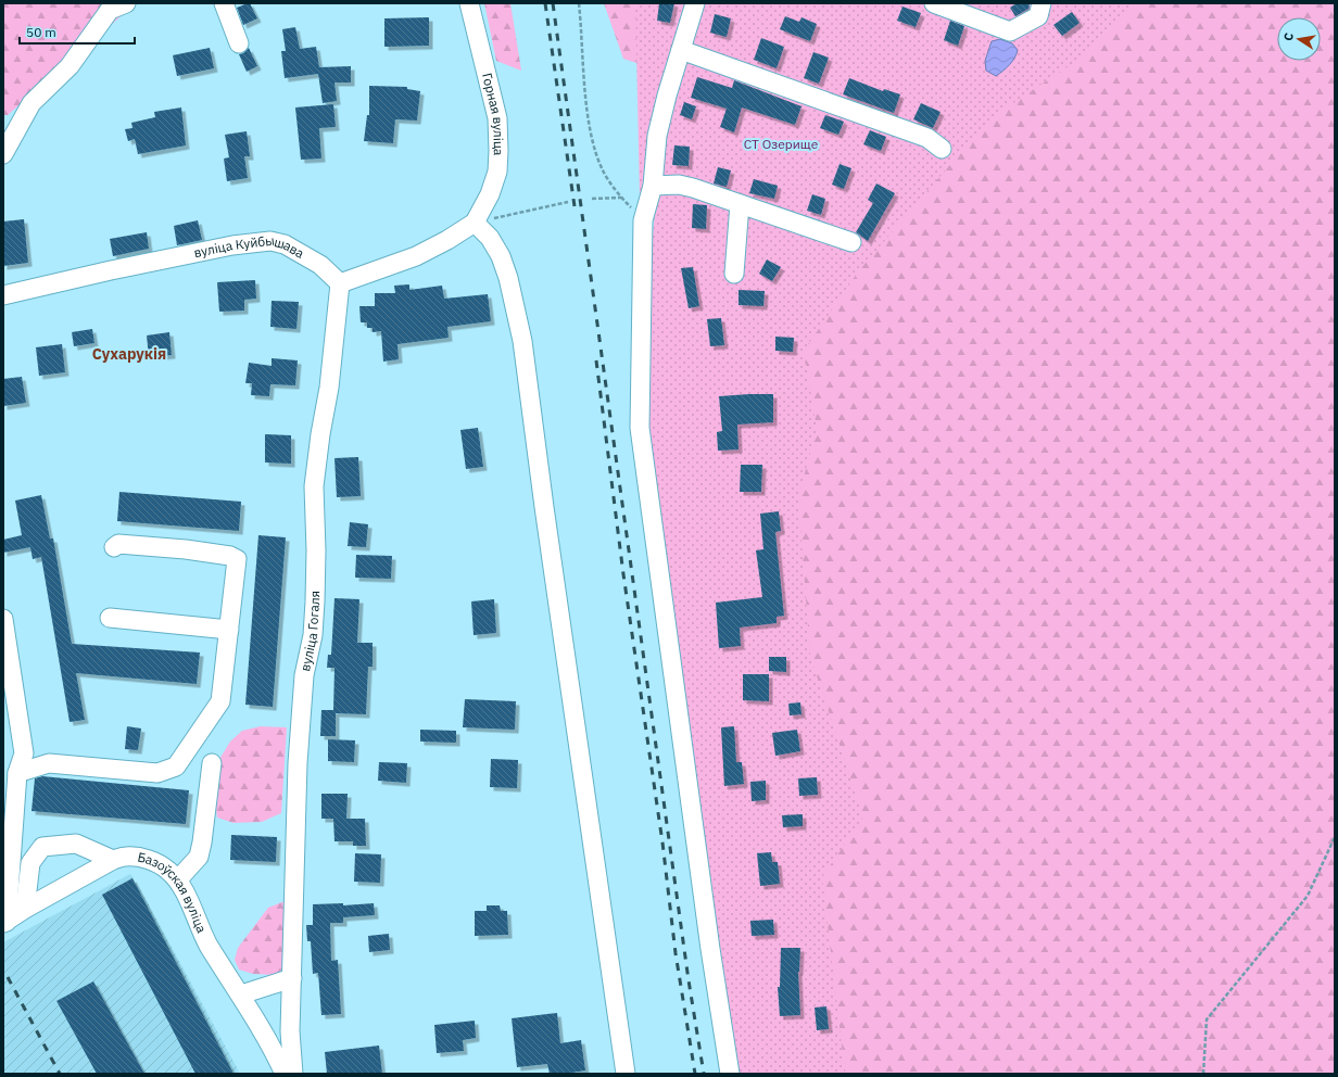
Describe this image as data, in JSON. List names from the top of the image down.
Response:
{
  "streets": {
    "street": [
      "Горная вуліца",
      "вуліца Куйбышава",
      "вуліца Гогаля",
      "Базоўская вуліца"
    ]
  },
  "crossings": [
    ["вуліца Куйбышава", "вуліца Гогаля"]
  ],
  "districts": ["Сухарукія"],
  "parks": ["СТ Озерище"],
  "scale_bar": "50 m",
  "north": "left"
}
